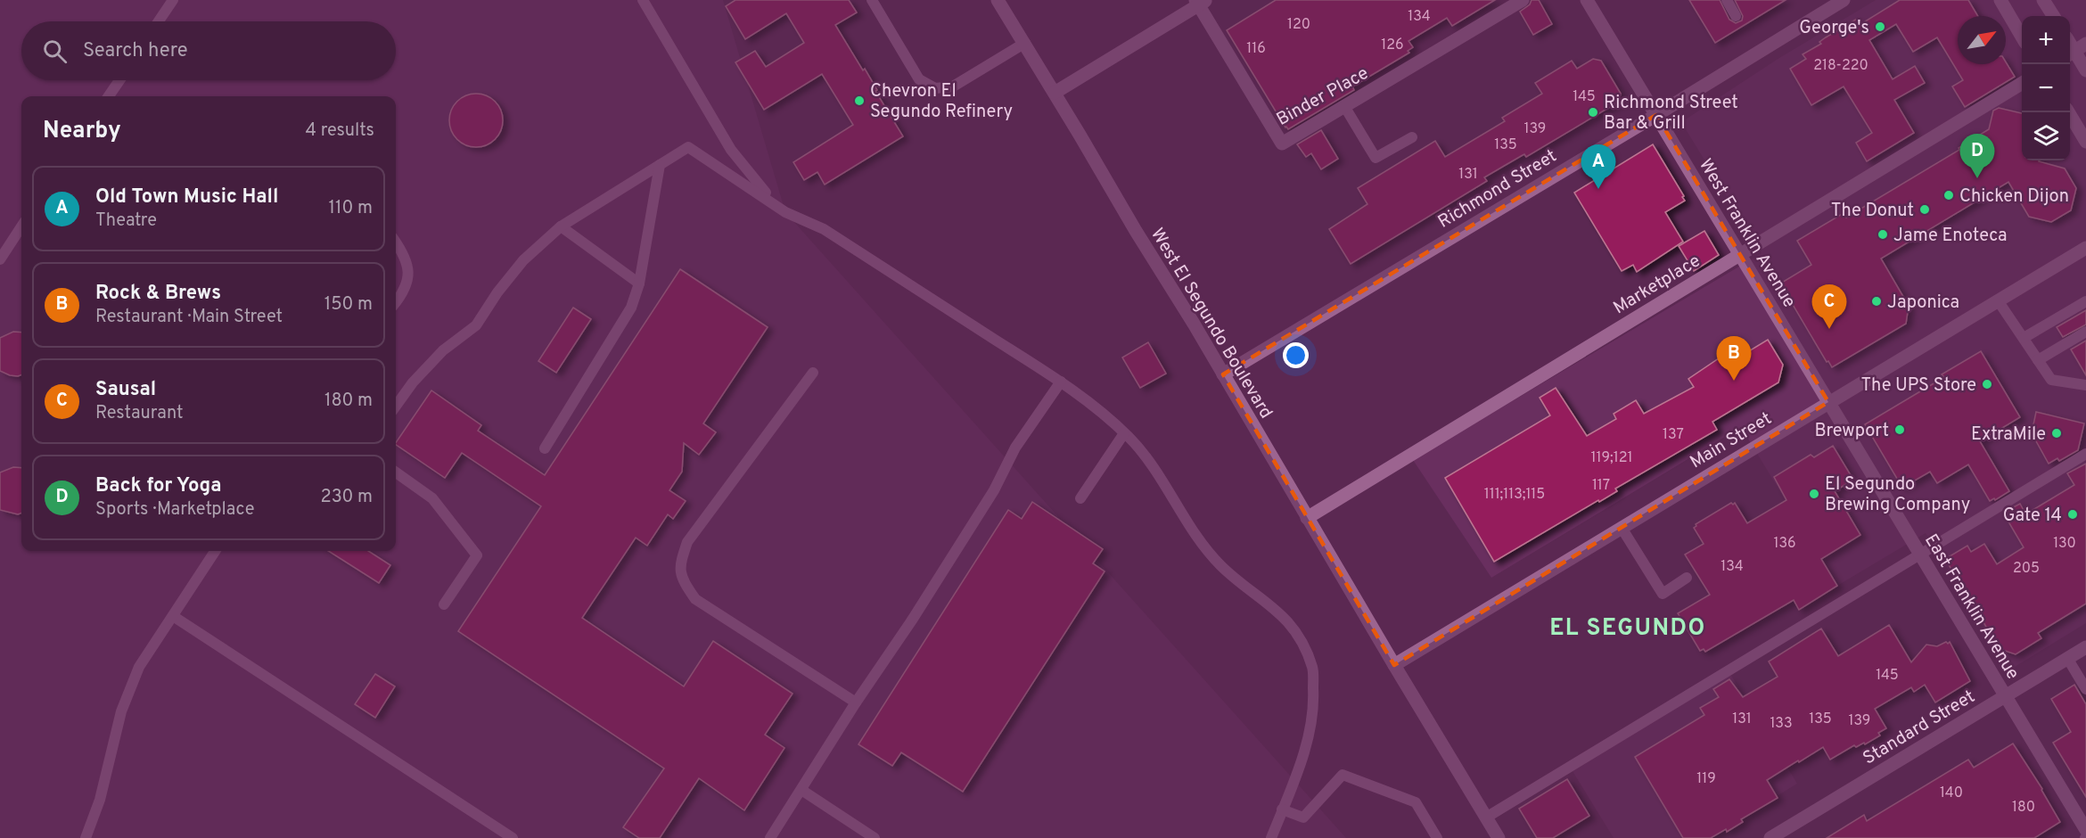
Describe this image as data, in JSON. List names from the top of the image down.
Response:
{
  "streets": {
    "street": [
      "Binder Place",
      "Richmond Street",
      "West Franklin Avenue",
      "Marketplace",
      "West El Segundo Boulevard",
      "Main Street",
      "East Franklin Avenue",
      "Standard Street"
    ]
  },
  "crossings": [
    ["Richmond Street", "West Franklin Avenue"],
    ["Richmond Street", "West El Segundo Boulevard"],
    ["West Franklin Avenue", "Marketplace"],
    ["West Franklin Avenue", "Main Street"],
    ["West Franklin Avenue", "East Franklin Avenue"],
    ["Marketplace", "West El Segundo Boulevard"],
    ["West El Segundo Boulevard", "Main Street"],
    ["Main Street", "East Franklin Avenue"],
    ["East Franklin Avenue", "Standard Street"]
  ],
  "districts": ["EL SEGUNDO"],
  "places": [
    "George's",
    "Chevron El Segundo Refinery",
    "Richmond Street Bar & Grill",
    "Chicken Dijon",
    "The Donut",
    "Jame Enoteca",
    "Japonica",
    "The UPS Store",
    "Brewport",
    "ExtraMile",
    "El Segundo Brewing Company",
    "Gate 14"
  ],
  "house_numbers": [
    "134",
    "120",
    "126",
    "116",
    "218-220",
    "145",
    "139",
    "135",
    "131",
    "137",
    "119;121",
    "117",
    "111;113;115",
    "136",
    "130",
    "134",
    "205",
    "145",
    "131",
    "135",
    "139",
    "133",
    "119",
    "140",
    "180"
  ],
  "north": "top right",
  "page": {
    "map_buttons": ["+", "−"],
    "search": "Search here",
    "heading": ["Nearby", "4 results"],
    "pins": [
      "D",
      "A",
      "C",
      "B"
    ],
    "list": [
      {
        "mark": "A",
        "name": "Old Town Music Hall",
        "note": "Theatre",
        "value": "110 m"
      },
      {
        "mark": "B",
        "name": "Rock & Brews",
        "note": "Restaurant · Main Street",
        "value": "150 m"
      },
      {
        "mark": "C",
        "name": "Sausal",
        "note": "Restaurant",
        "value": "180 m"
      },
      {
        "mark": "D",
        "name": "Back for Yoga",
        "note": "Sports · Marketplace",
        "value": "230 m"
      }
    ]
  }
}
